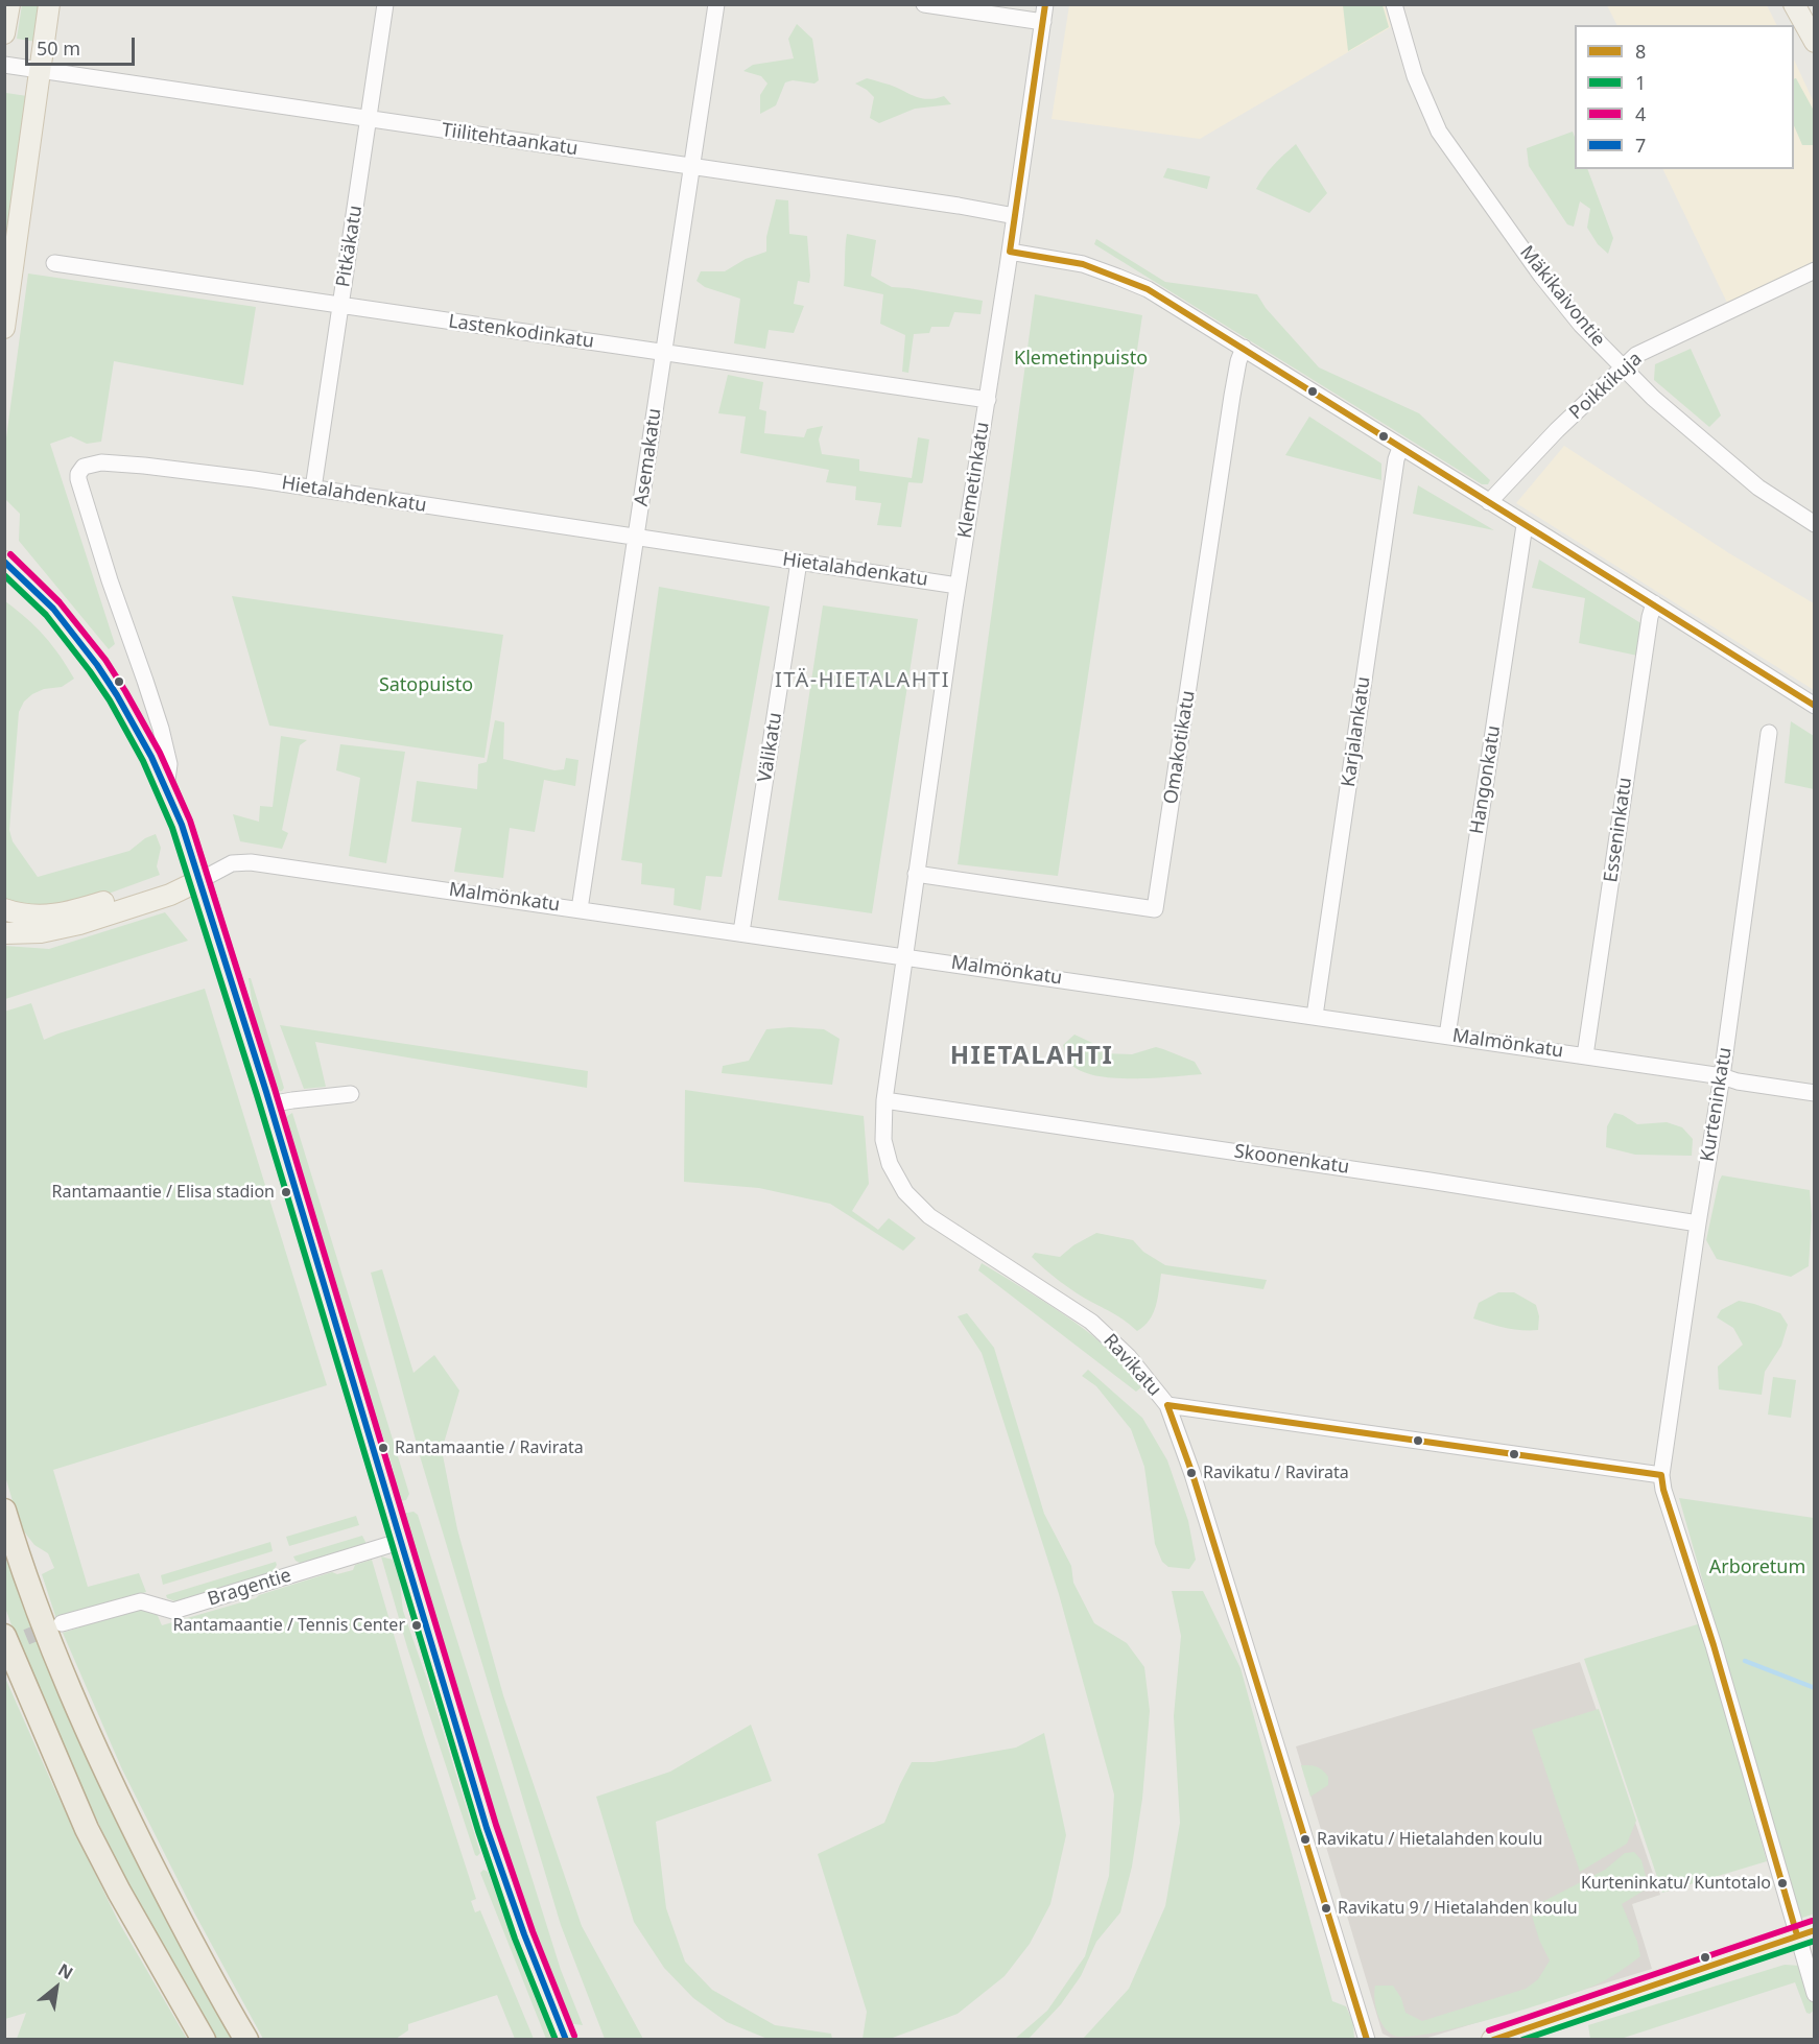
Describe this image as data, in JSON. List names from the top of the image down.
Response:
{
  "streets": {
    "main road": ["Malmönkatu"],
    "street": [
      "Tiilitehtaankatu",
      "Pitkäkatu",
      "Mäkikaivontie",
      "Lastenkodinkatu",
      "Poikkikuja",
      "Asemakatu",
      "Klemetinkatu",
      "Hietalahdenkatu",
      "Karjalankatu",
      "Välikatu",
      "Omakotikatu",
      "Hangonkatu",
      "Esseninkatu",
      "Kurteninkatu",
      "Skoonenkatu",
      "Ravikatu",
      "Bragentie"
    ]
  },
  "crossings": [
    ["Tiilitehtaankatu", "Pitkäkatu"],
    ["Tiilitehtaankatu", "Asemakatu"],
    ["Tiilitehtaankatu", "Klemetinkatu"],
    ["Pitkäkatu", "Lastenkodinkatu"],
    ["Pitkäkatu", "Hietalahdenkatu"],
    ["Mäkikaivontie", "Poikkikuja"],
    ["Lastenkodinkatu", "Asemakatu"],
    ["Lastenkodinkatu", "Klemetinkatu"],
    ["Asemakatu", "Hietalahdenkatu"],
    ["Asemakatu", "Malmönkatu"],
    ["Klemetinkatu", "Hietalahdenkatu"],
    ["Klemetinkatu", "Omakotikatu"],
    ["Klemetinkatu", "Malmönkatu"],
    ["Klemetinkatu", "Ravikatu"],
    ["Hietalahdenkatu", "Välikatu"],
    ["Karjalankatu", "Malmönkatu"],
    ["Välikatu", "Malmönkatu"],
    ["Hangonkatu", "Malmönkatu"],
    ["Esseninkatu", "Malmönkatu"],
    ["Malmönkatu", "Kurteninkatu"],
    ["Malmönkatu", "Ravikatu"],
    ["Kurteninkatu", "Skoonenkatu"],
    ["Skoonenkatu", "Ravikatu"]
  ],
  "districts": ["ITÄ-HIETALAHTI", "HIETALAHTI"],
  "parks": ["Klemetinpuisto", "Satopuisto", "Arboretum"],
  "places": [
    "Rantamaantie / Elisa stadion",
    "Rantamaantie / Ravirata",
    "Ravikatu / Ravirata",
    "Rantamaantie / Tennis Center",
    "Ravikatu / Hietalahden koulu",
    "Kurteninkatu/ Kuntotalo",
    "Ravikatu 9 / Hietalahden koulu"
  ],
  "lines": [
    "transit line 8",
    "transit line 4",
    "transit line 7",
    "transit line 1"
  ],
  "legend": [
    "8",
    "1",
    "4",
    "7"
  ],
  "scale_bar": "50 m",
  "north": "top right"
}
